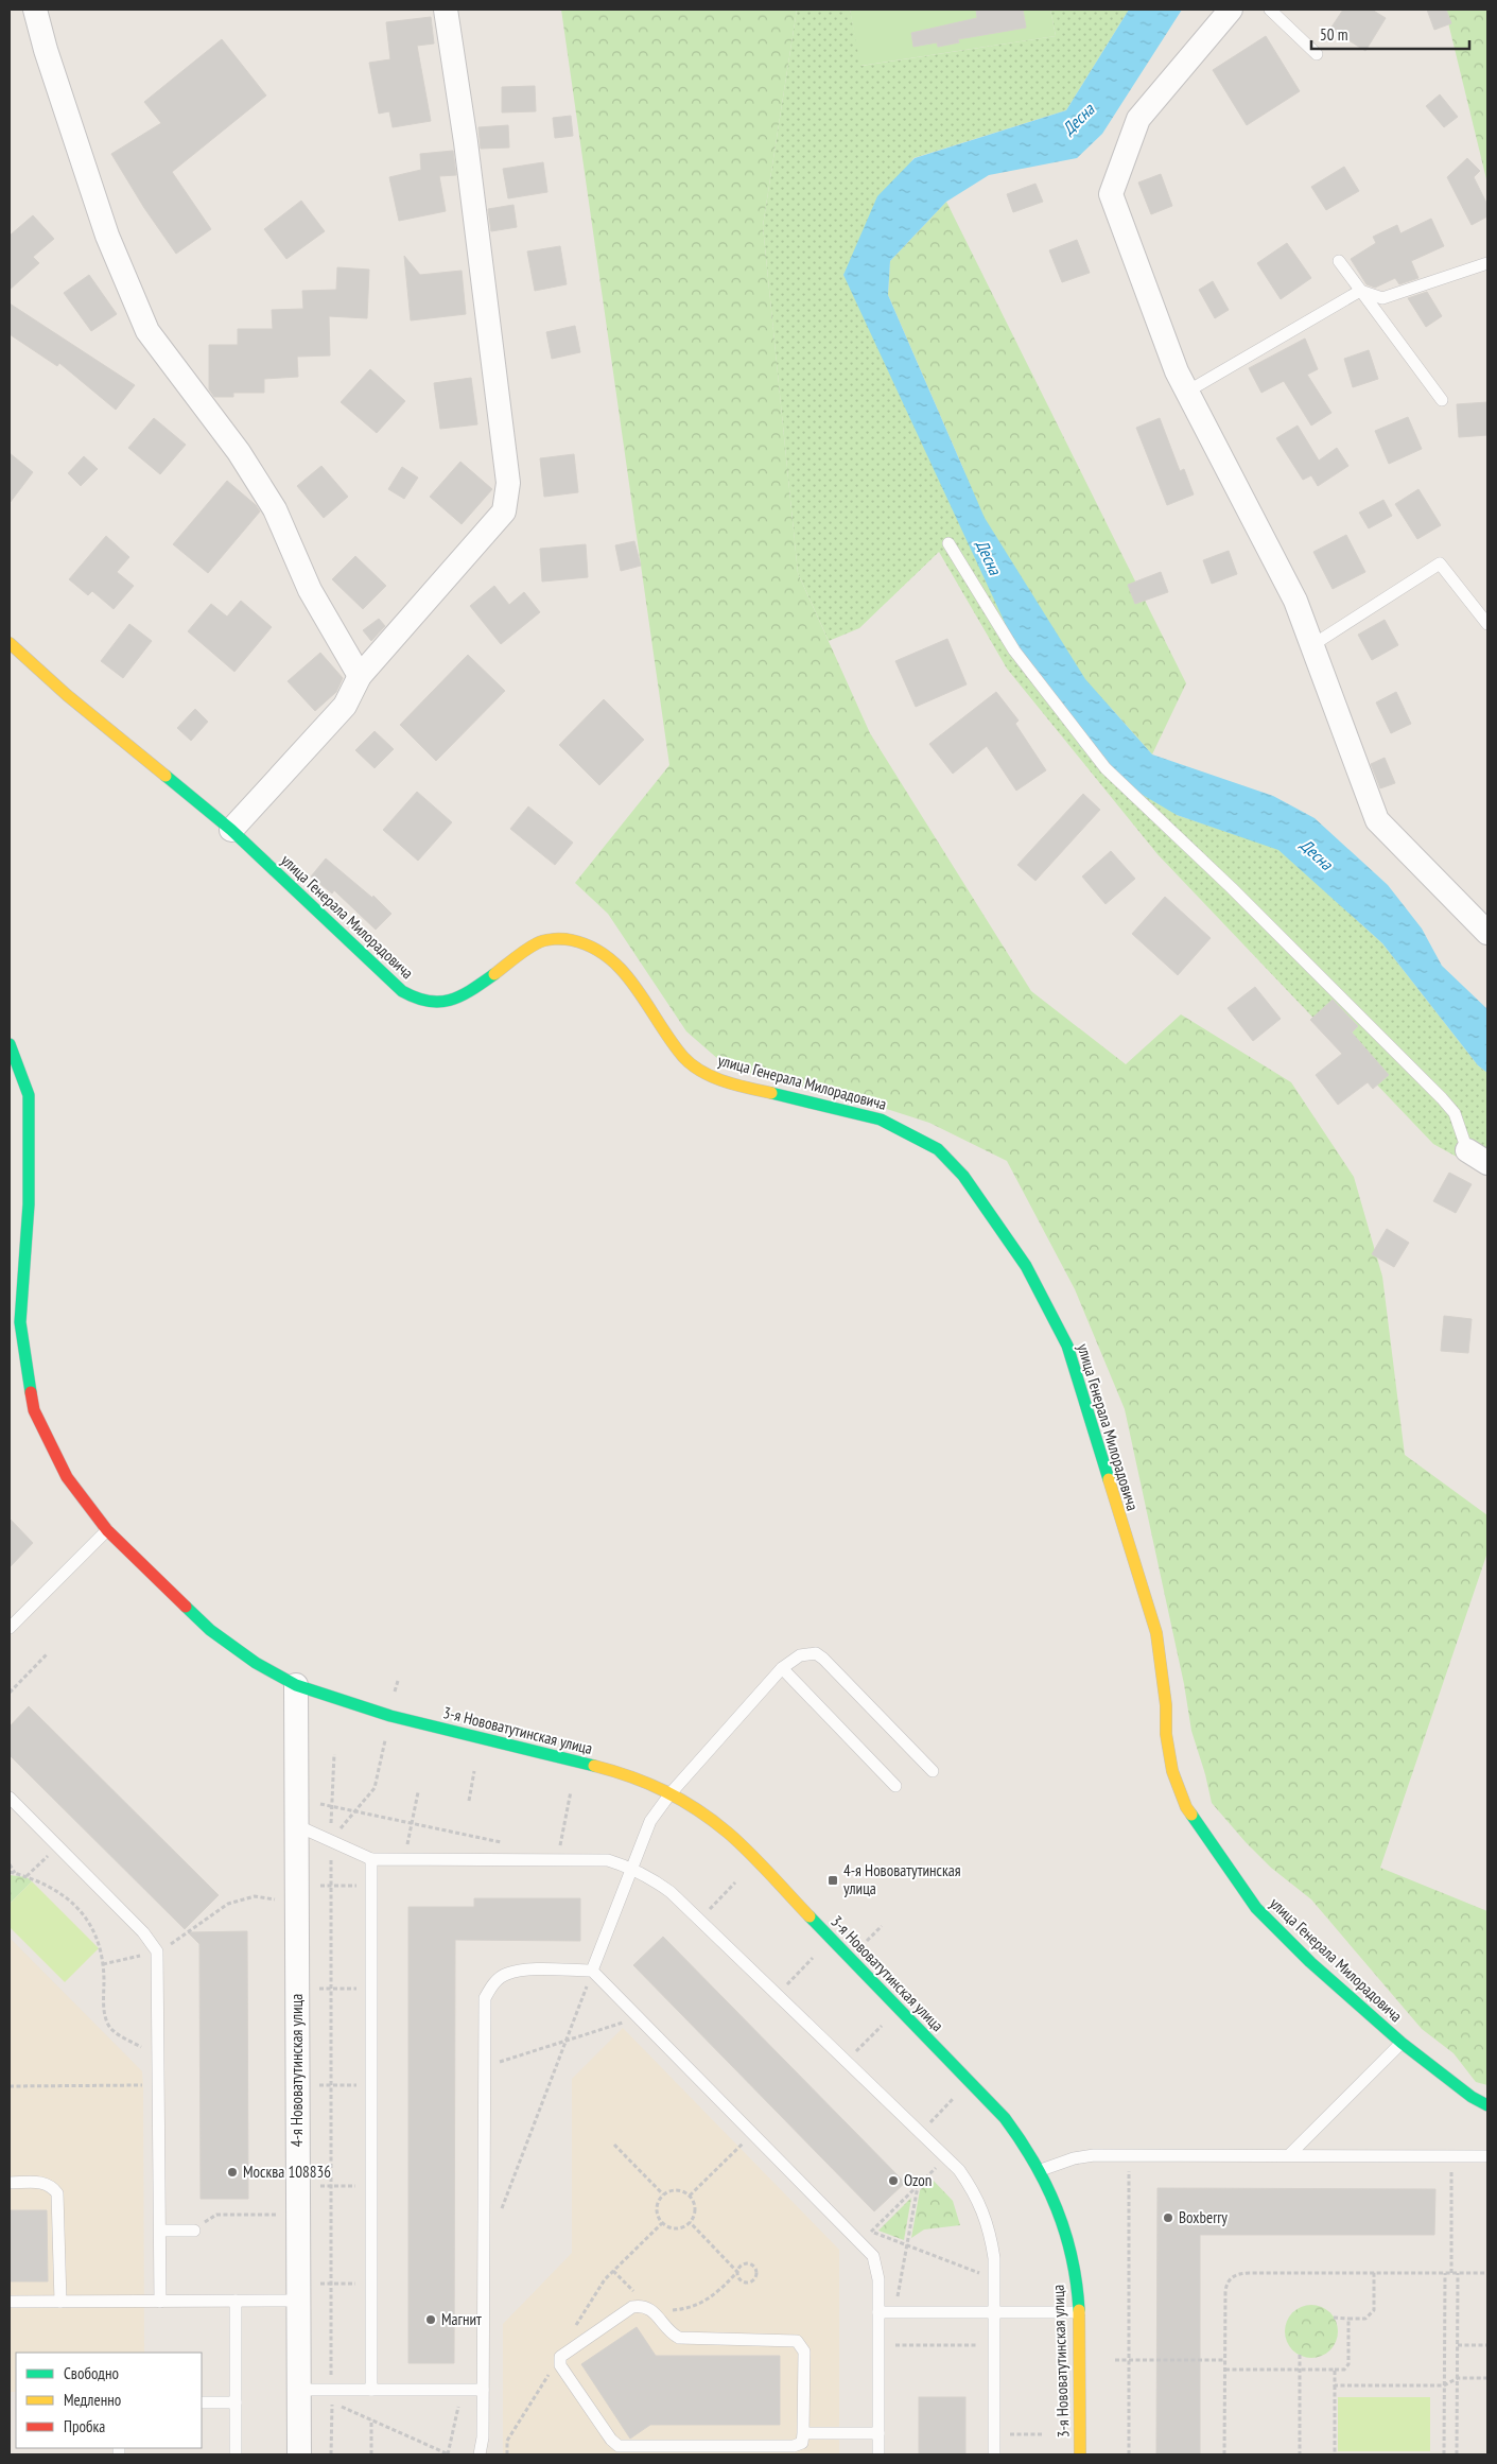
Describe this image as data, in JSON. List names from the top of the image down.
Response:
{
  "streets": {
    "street": ["улица Генерала Милорадовича", "3-я Нововатутинская улица", "4-я Нововатутинская улица"]
  },
  "crossings": [
    ["3-я Нововатутинская улица", "4-я Нововатутинская улица"]
  ],
  "water": ["Десна"],
  "places": {
    "transit": ["4-я Нововатутинская улица"],
    "other": [
      "Москва 108836",
      "Ozon",
      "Boxberry",
      "Магнит"
    ]
  },
  "legend": ["Свободно", "Медленно", "Пробка"],
  "scale_bar": "50 m"
}
